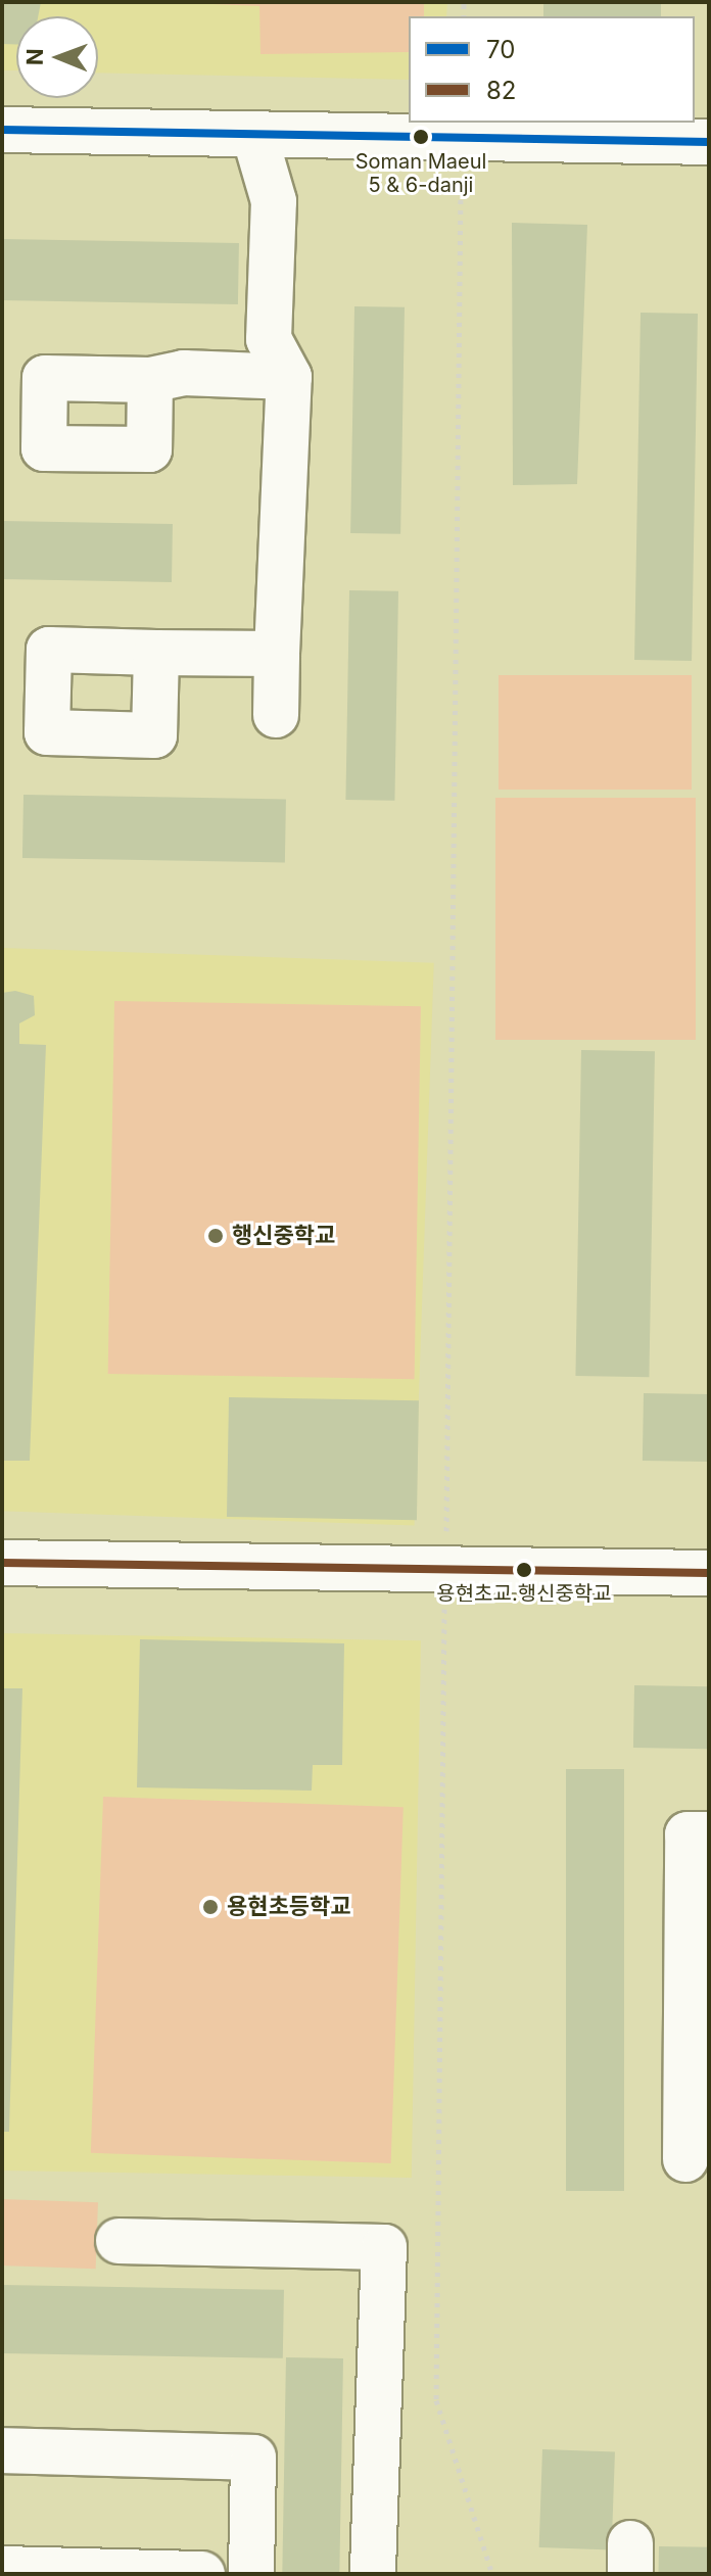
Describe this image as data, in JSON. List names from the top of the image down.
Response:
{
  "places": [
    "Soman Maeul 5 & 6-danji",
    "행신중학교",
    "용현초교.행신중학교",
    "용현초등학교"
  ],
  "lines": ["transit line 70", "transit line 82"],
  "legend": ["70", "82"],
  "north": "left"
}
